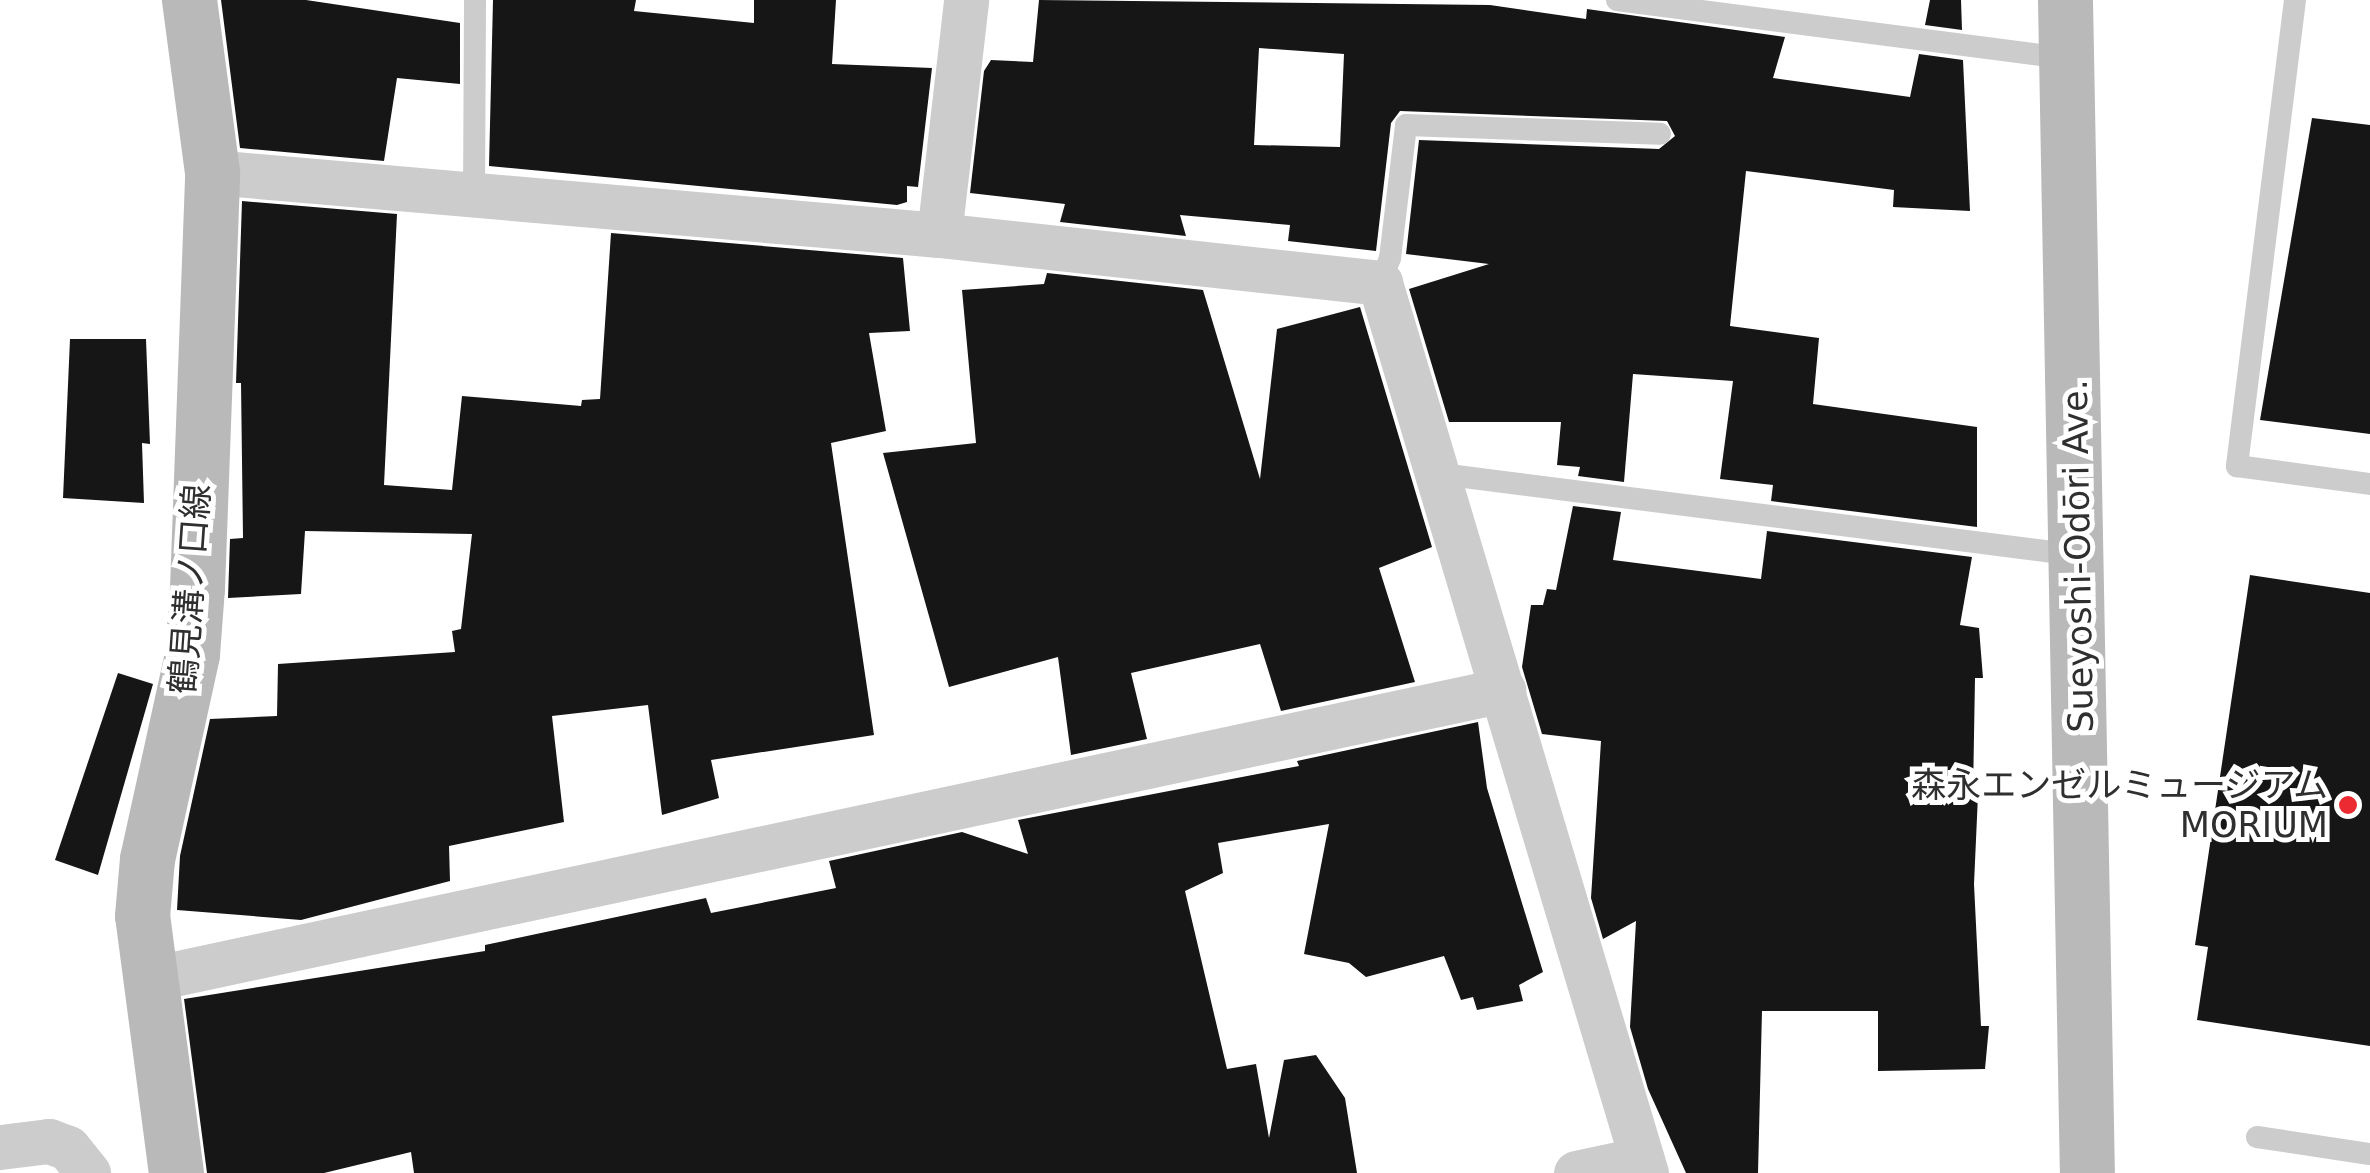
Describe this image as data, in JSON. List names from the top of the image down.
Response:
{
  "streets": {
    "main road": ["Sueyoshi-Odōri Ave.", "鶴見溝ノ口線"]
  },
  "places": ["森永エンゼルミュージアム MORIUM"]
}
